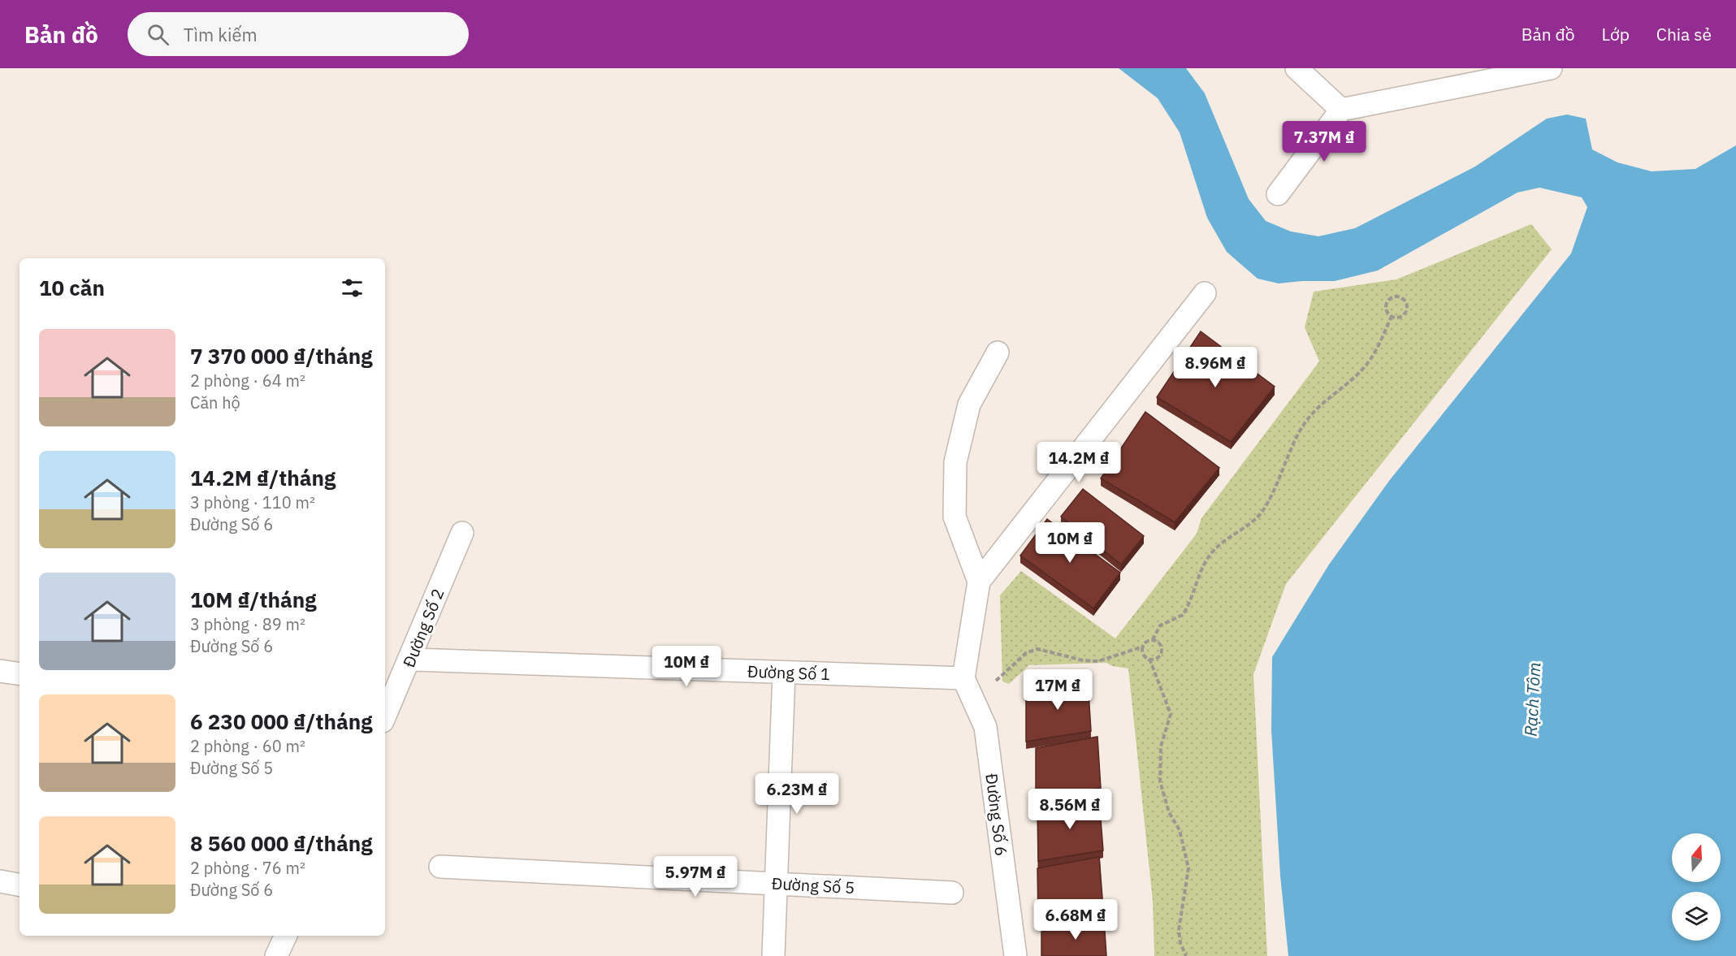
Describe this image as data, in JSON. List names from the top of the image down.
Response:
{
  "streets": {
    "street": [
      "Đường Số 2",
      "Đường Số 1",
      "Đường Số 6",
      "Đường Số 5"
    ]
  },
  "crossings": [
    ["Đường Số 2", "Đường Số 1"],
    ["Đường Số 1", "Đường Số 6"]
  ],
  "water": ["Rạch Tôm"],
  "north": "top",
  "page": {
    "header": "Bản đồ",
    "search": "Tìm kiếm",
    "nav": ["Bản đồ", "Lớp", "Chia sẻ"],
    "price": [
      "7.37M ₫",
      "8.96M ₫",
      "14.2M ₫",
      "10M ₫",
      "10M ₫",
      "17M ₫",
      "6.23M ₫",
      "8.56M ₫",
      "5.97M ₫",
      "6.68M ₫"
    ],
    "heading": "10 căn",
    "list": [
      {
        "name": "7 370 000 ₫/tháng",
        "note": "2 phòng · 64 m² · Căn hộ"
      },
      {
        "name": "14.2M ₫/tháng",
        "note": "3 phòng · 110 m² · Đường Số 6"
      },
      {
        "name": "10M ₫/tháng",
        "note": "3 phòng · 89 m² · Đường Số 6"
      },
      {
        "name": "6 230 000 ₫/tháng",
        "note": "2 phòng · 60 m² · Đường Số 5"
      },
      {
        "name": "8 560 000 ₫/tháng",
        "note": "2 phòng · 76 m² · Đường Số 6"
      }
    ]
  }
}
